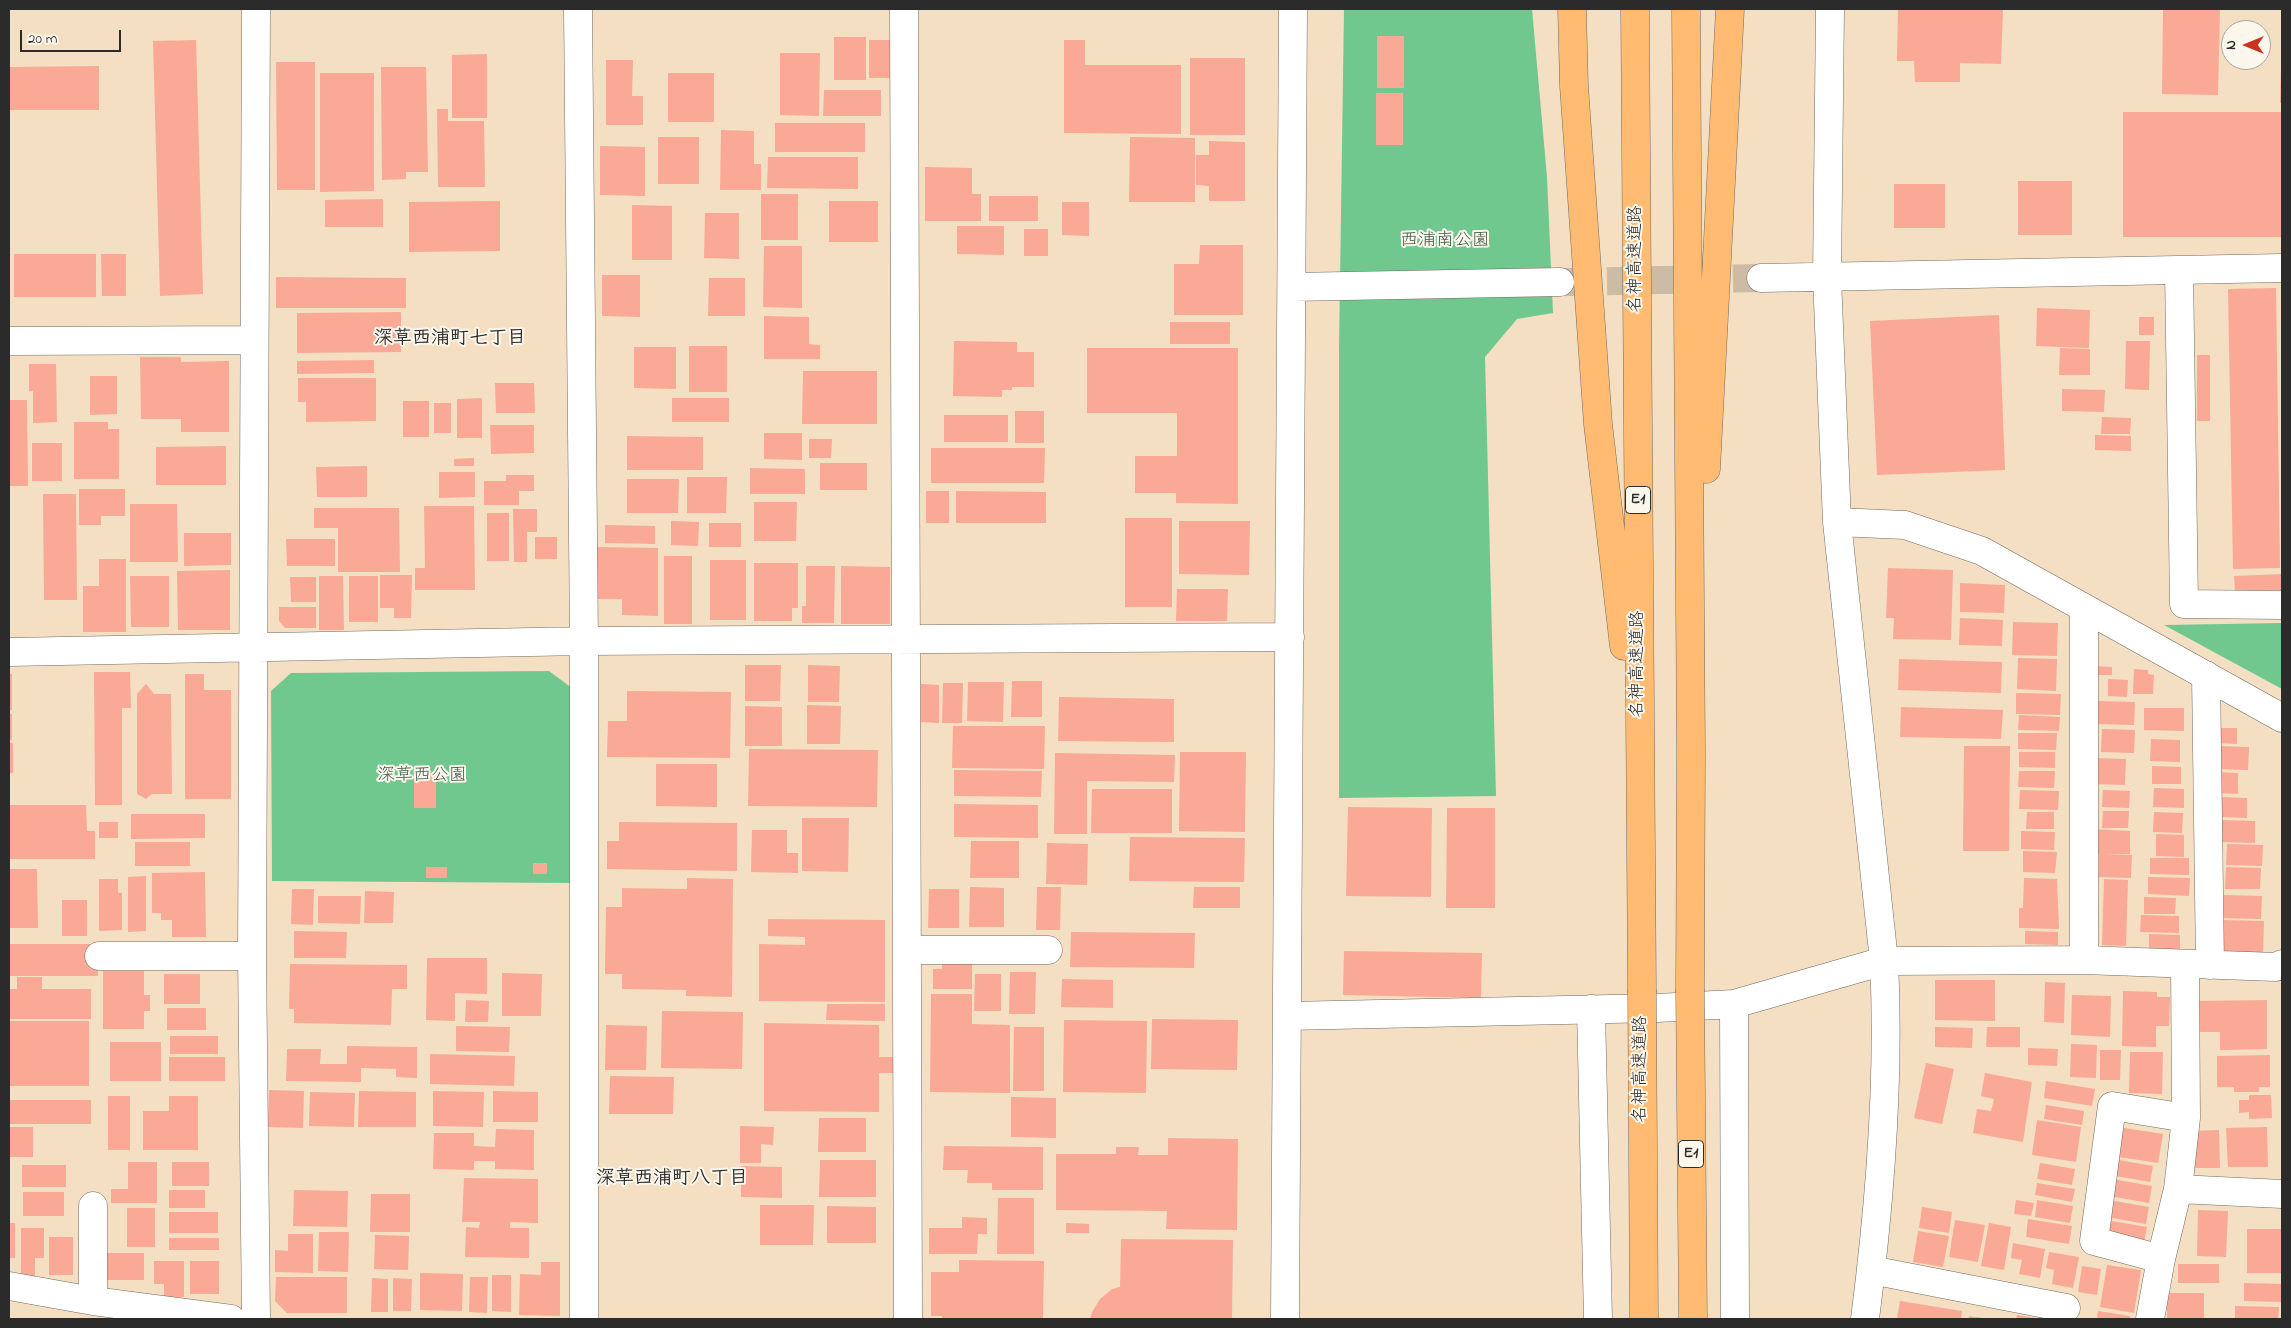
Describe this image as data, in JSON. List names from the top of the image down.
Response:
{
  "streets": {
    "highway": ["名神高速道路", "E1"]
  },
  "districts": ["深草西浦町七丁目", "深草西浦町八丁目"],
  "parks": ["西浦南公園", "深草西公園"],
  "scale_bar": "20 m",
  "north": "left"
}
